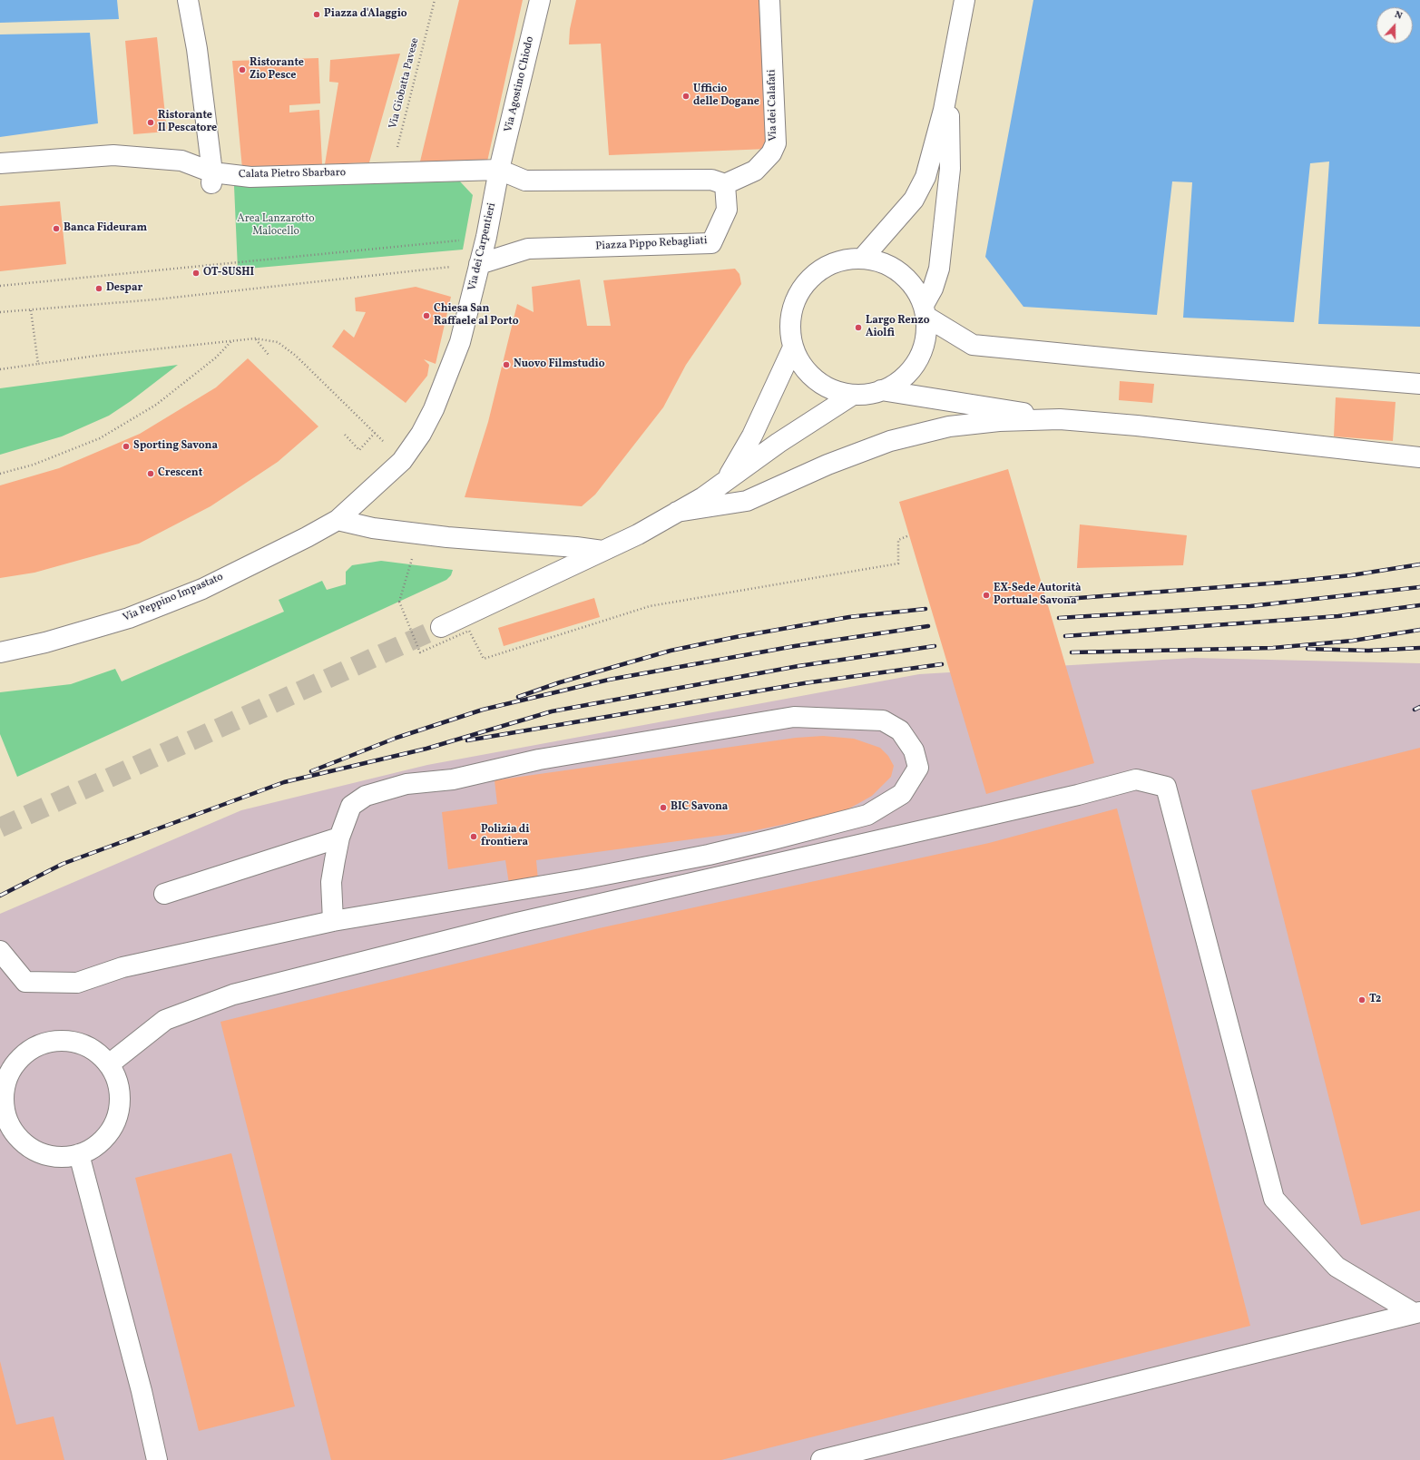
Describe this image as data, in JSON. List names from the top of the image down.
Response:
{
  "streets": {
    "street": [
      "Via Agostino Chiodo",
      "Via dei Calafati",
      "Calata Pietro Sbarbaro",
      "Piazza Pippo Rebagliati",
      "Via dei Carpentieri",
      "Via Peppino Impastato"
    ],
    "path": ["Via Giobatta Pavese"]
  },
  "crossings": [
    ["Via Giobatta Pavese", "Calata Pietro Sbarbaro"],
    ["Via Agostino Chiodo", "Calata Pietro Sbarbaro"],
    ["Via Agostino Chiodo", "Via dei Carpentieri"],
    ["Via dei Calafati", "Piazza Pippo Rebagliati"],
    ["Calata Pietro Sbarbaro", "Via dei Carpentieri"],
    ["Piazza Pippo Rebagliati", "Via dei Carpentieri"],
    ["Via dei Carpentieri", "Via Peppino Impastato"]
  ],
  "parks": ["Area Lanzarotto Malocello"],
  "places": [
    "Piazza d'Alaggio",
    "Ristorante Zio Pesce",
    "Ufficio delle Dogane",
    "Ristorante Il Pescatore",
    "Banca Fideuram",
    "OT-SUSHI",
    "Despar",
    "Chiesa San Raffaele al Porto",
    "Largo Renzo Aiolfi",
    "Nuovo Filmstudio",
    "Sporting Savona",
    "Crescent",
    "EX-Sede Autorità Portuale Savona",
    "BIC Savona",
    "Polizia di frontiera",
    "T2"
  ],
  "north": "top"
}
